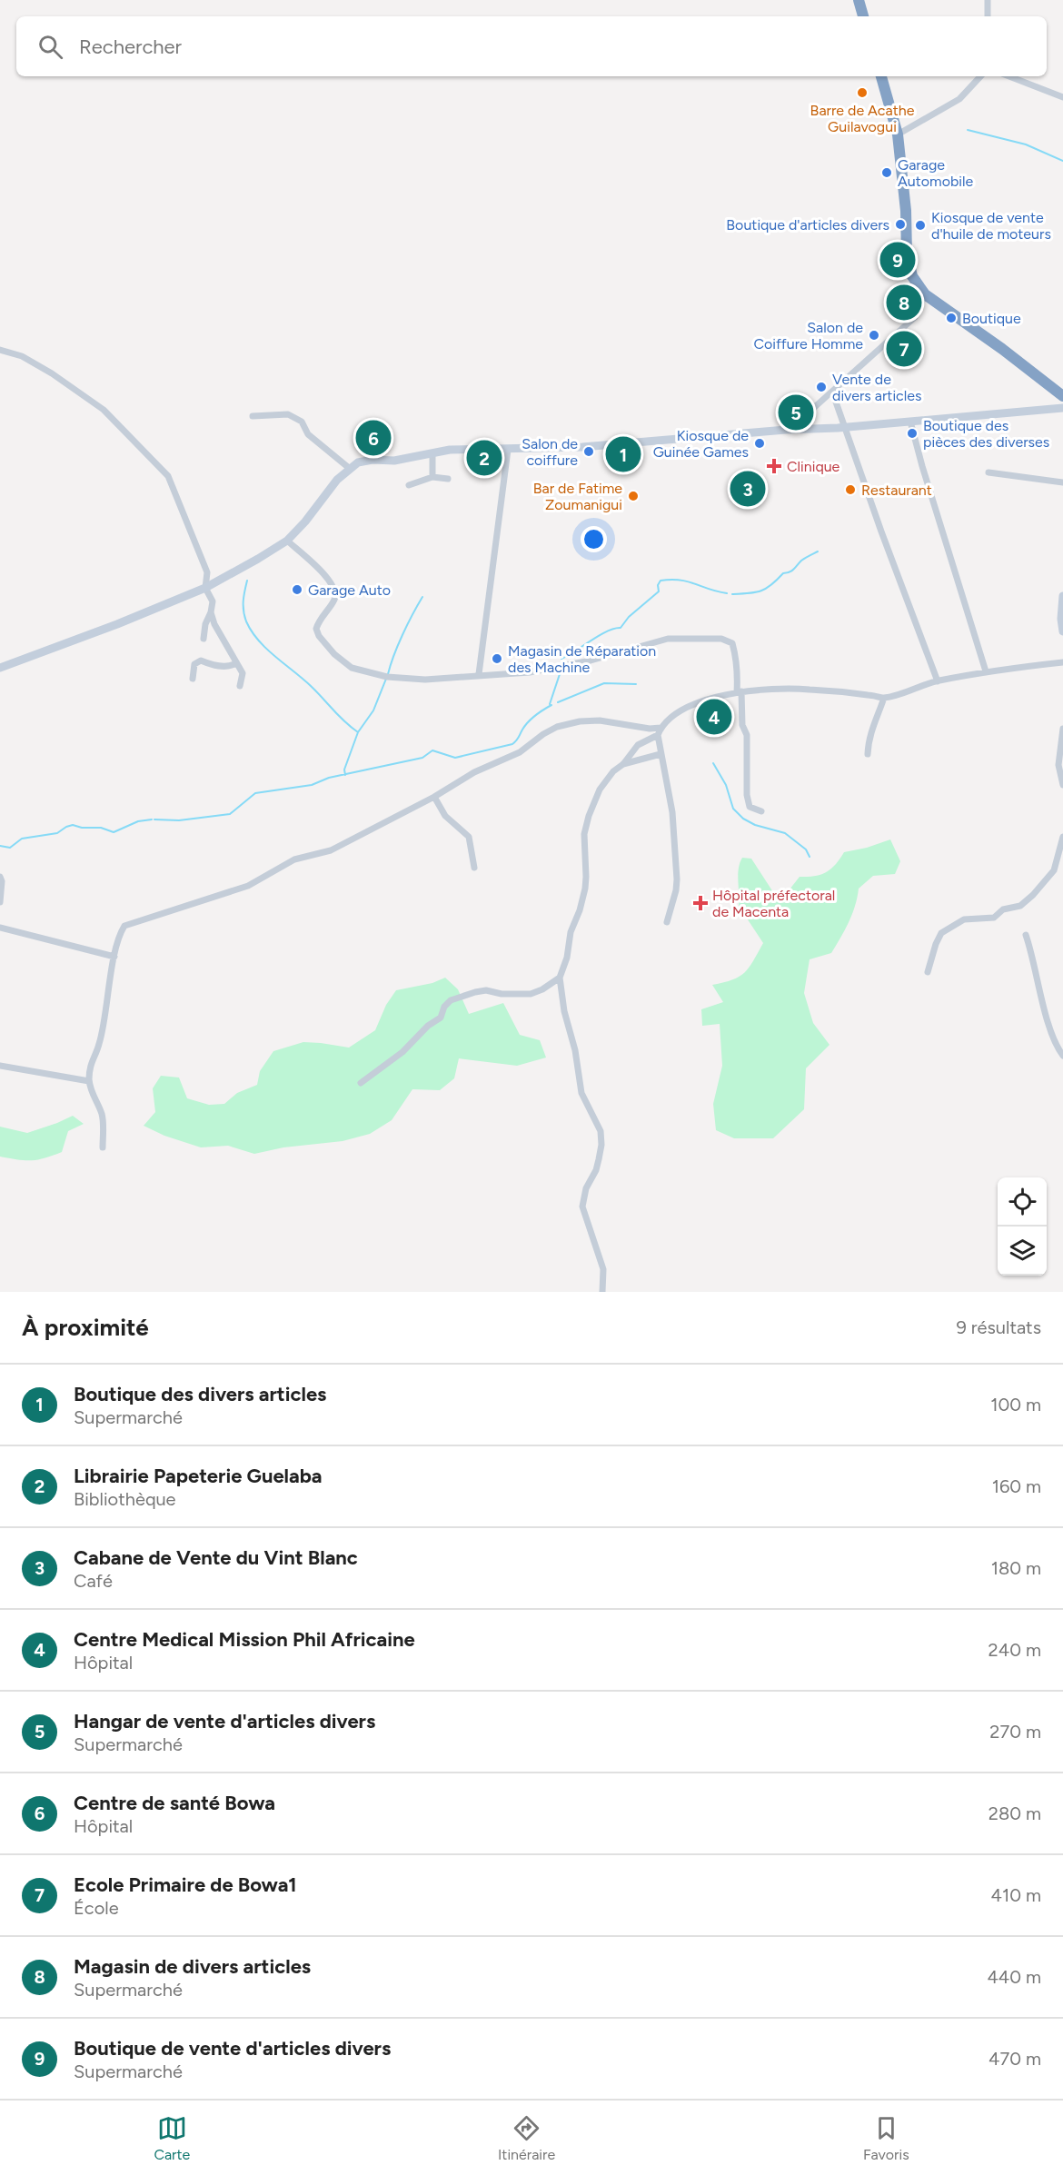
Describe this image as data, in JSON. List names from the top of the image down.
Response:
{
  "places": {
    "other": [
      "Barre de Acathe Guilavogui",
      "Garage Automobile",
      "Boutique d'articles divers",
      "Kiosque de vente d'huile de moteurs",
      "Boutique",
      "Salon de Coiffure Homme",
      "Vente de divers articles",
      "Boutique des pièces des diverses",
      "Kiosque de Guinée Games",
      "Salon de coiffure",
      "Restaurant",
      "Bar de Fatime Zoumanigui",
      "Garage Auto",
      "Magasin de Réparation des Machine"
    ],
    "health": ["Clinique", "Hôpital préfectoral de Macenta"]
  },
  "page": {
    "search": "Rechercher",
    "pins": [
      "9",
      "8",
      "7",
      "5",
      "6",
      "1",
      "2",
      "3",
      "4"
    ],
    "heading": ["À proximité", "9 résultats"],
    "list": [
      {
        "mark": "1",
        "name": "Boutique des divers articles",
        "note": "Supermarché",
        "value": "100 m"
      },
      {
        "mark": "2",
        "name": "Librairie Papeterie Guelaba",
        "note": "Bibliothèque",
        "value": "160 m"
      },
      {
        "mark": "3",
        "name": "Cabane de Vente du Vint Blanc",
        "note": "Café",
        "value": "180 m"
      },
      {
        "mark": "4",
        "name": "Centre Medical Mission Phil Africaine",
        "note": "Hôpital",
        "value": "240 m"
      },
      {
        "mark": "5",
        "name": "Hangar de vente d'articles divers",
        "note": "Supermarché",
        "value": "270 m"
      },
      {
        "mark": "6",
        "name": "Centre de santé Bowa",
        "note": "Hôpital",
        "value": "280 m"
      },
      {
        "mark": "7",
        "name": "Ecole Primaire de Bowa1",
        "note": "École",
        "value": "410 m"
      },
      {
        "mark": "8",
        "name": "Magasin de divers articles",
        "note": "Supermarché",
        "value": "440 m"
      },
      {
        "mark": "9",
        "name": "Boutique de vente d'articles divers",
        "note": "Supermarché",
        "value": "470 m"
      }
    ],
    "nav": ["Carte", "Itinéraire", "Favoris"]
  }
}
